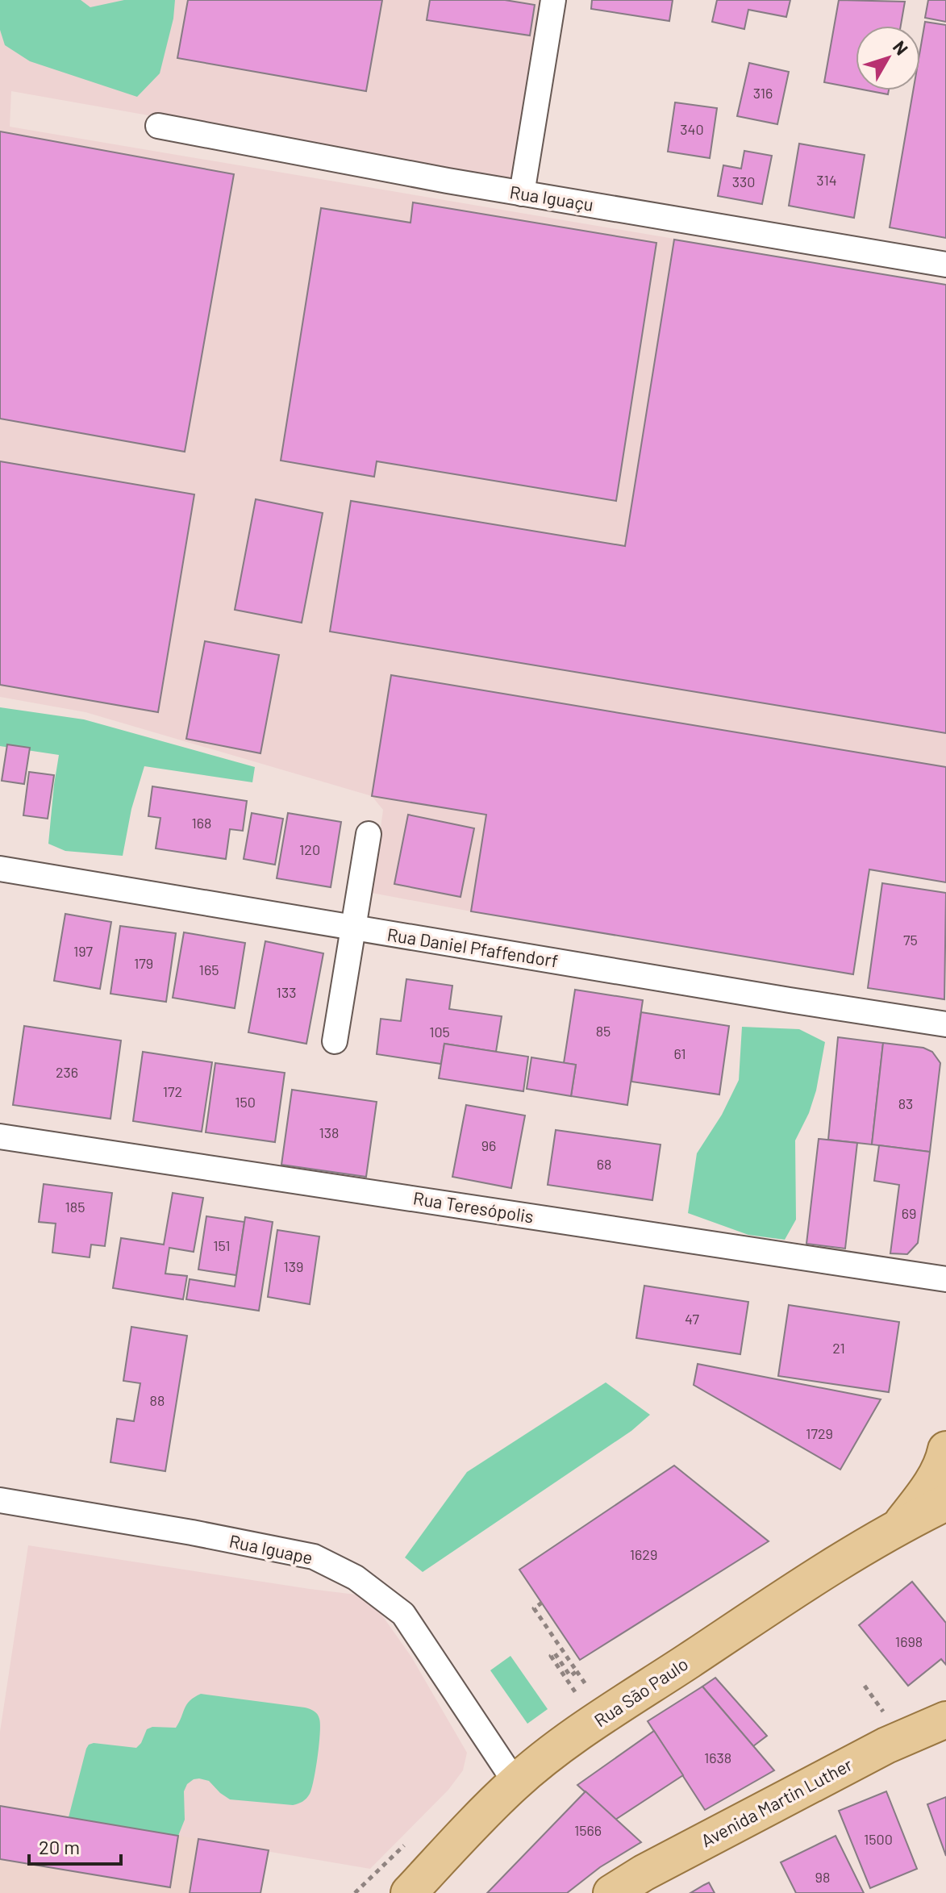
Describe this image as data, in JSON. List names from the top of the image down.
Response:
{
  "streets": {
    "main road": ["Rua São Paulo", "Avenida Martin Luther"],
    "street": [
      "Rua Iguaçu",
      "Rua Daniel Pfaffendorf",
      "Rua Teresópolis",
      "Rua Iguape"
    ]
  },
  "crossings": [
    ["Rua Iguape", "Rua São Paulo"]
  ],
  "house_numbers": [
    "316",
    "340",
    "314",
    "330",
    "168",
    "120",
    "75",
    "197",
    "179",
    "165",
    "133",
    "85",
    "105",
    "61",
    "236",
    "172",
    "150",
    "83",
    "138",
    "96",
    "68",
    "185",
    "69",
    "151",
    "139",
    "47",
    "21",
    "88",
    "1729",
    "1629",
    "1698",
    "1638",
    "1566",
    "1500",
    "98"
  ],
  "scale_bar": "20 m",
  "north": "top right"
}
